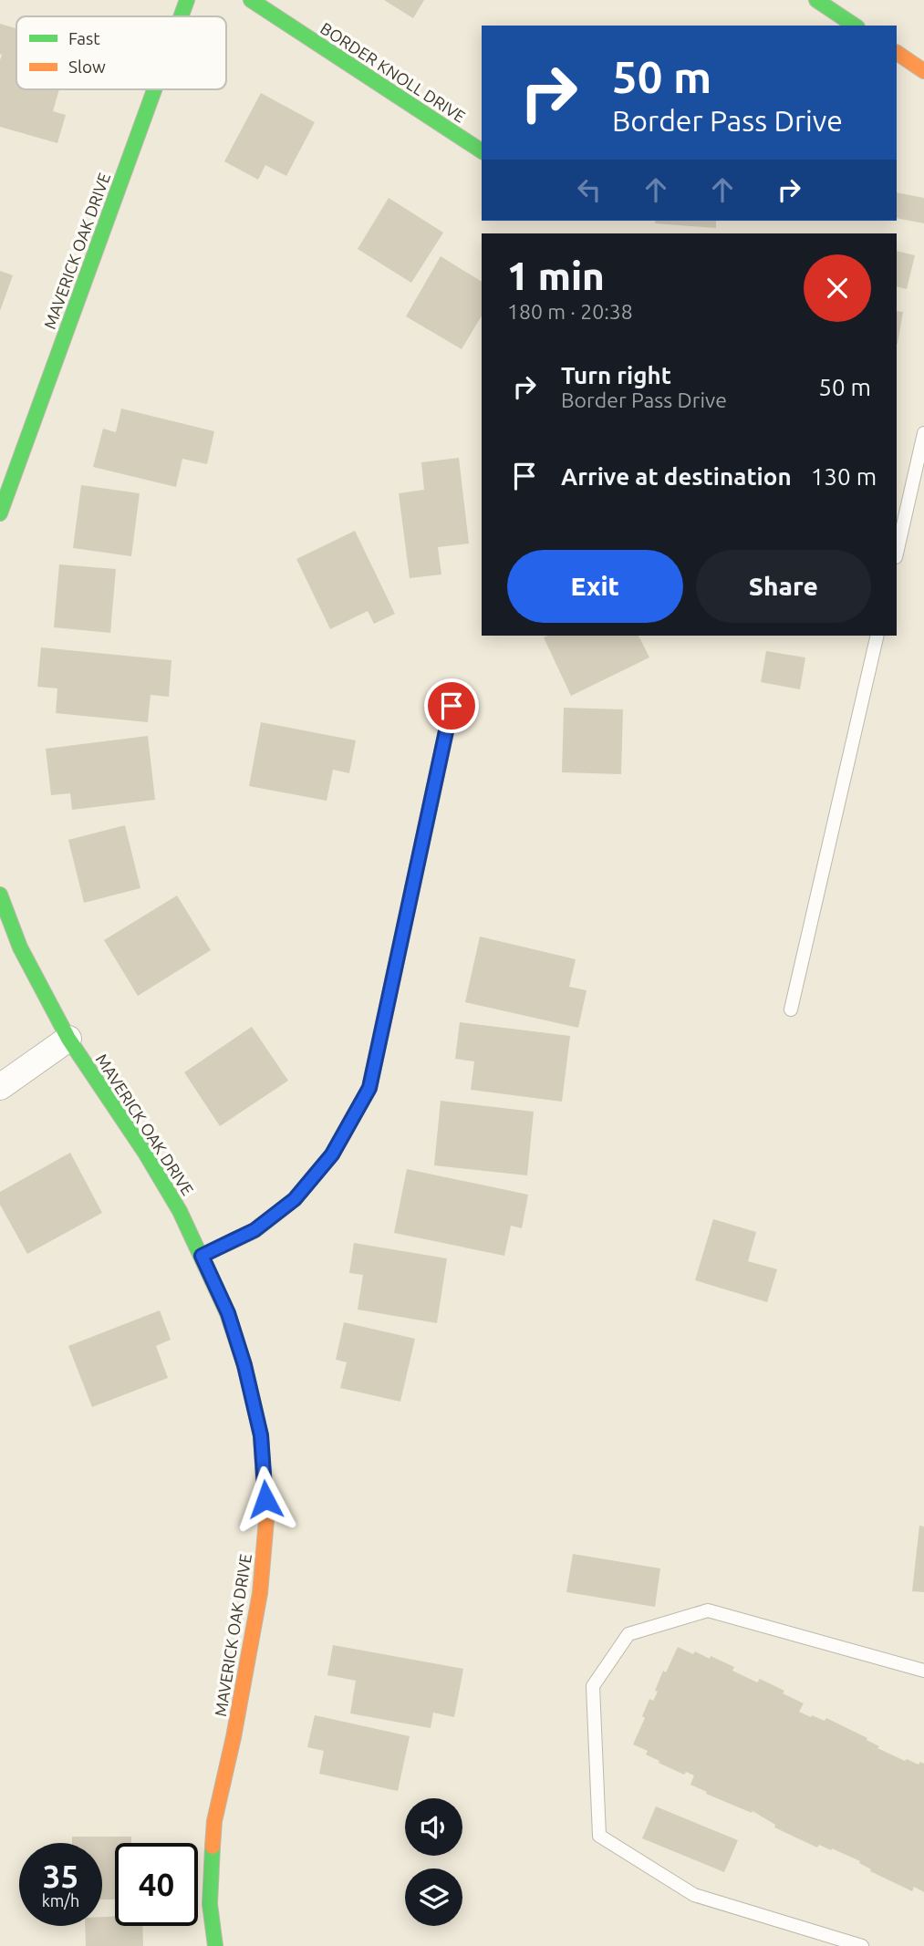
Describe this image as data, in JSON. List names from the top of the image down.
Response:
{
  "streets": {
    "street": ["BORDER KNOLL DRIVE", "MAVERICK OAK DRIVE"]
  },
  "legend": ["Fast", "Slow"],
  "page": {
    "turn": ["50 m", "Border Pass Drive"],
    "heading": ["1 min", "180 m · 20:38"],
    "list": [
      {
        "name": "Turn right",
        "note": "Border Pass Drive",
        "value": "50 m"
      },
      {
        "name": "Arrive at destination",
        "value": "130 m"
      }
    ],
    "buttons": ["Exit", "Share"],
    "speed": "35 km/h",
    "limit": "40"
  }
}
